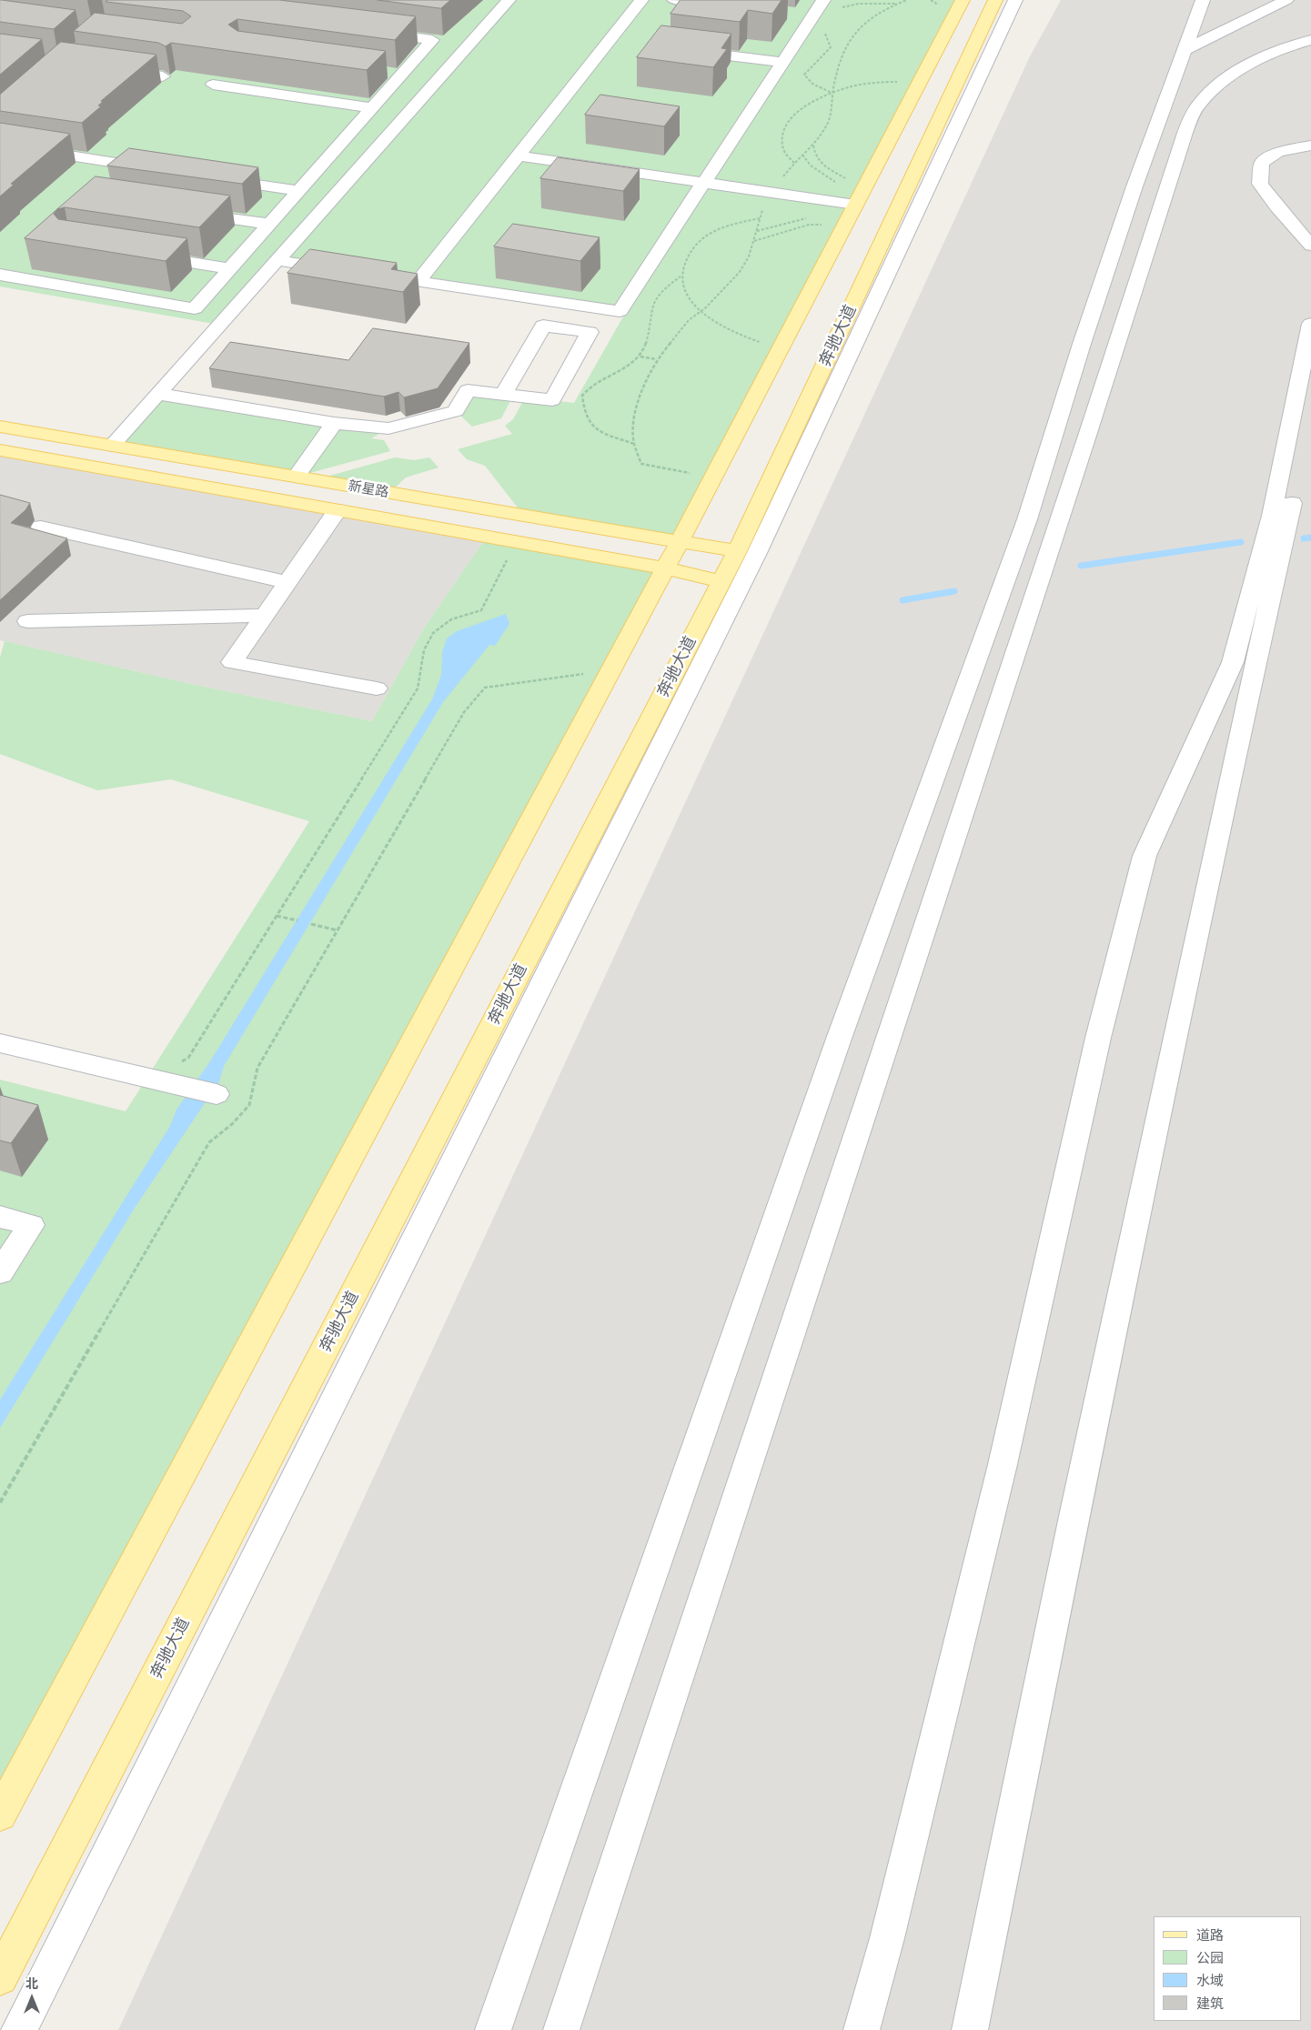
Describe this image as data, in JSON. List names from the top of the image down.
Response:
{
  "streets": {
    "main road": ["奔驰大道", "新星路"]
  },
  "crossings": [
    ["奔驰大道", "新星路"]
  ],
  "legend": [
    "道路",
    "公园",
    "水域",
    "建筑"
  ],
  "north": "top"
}
